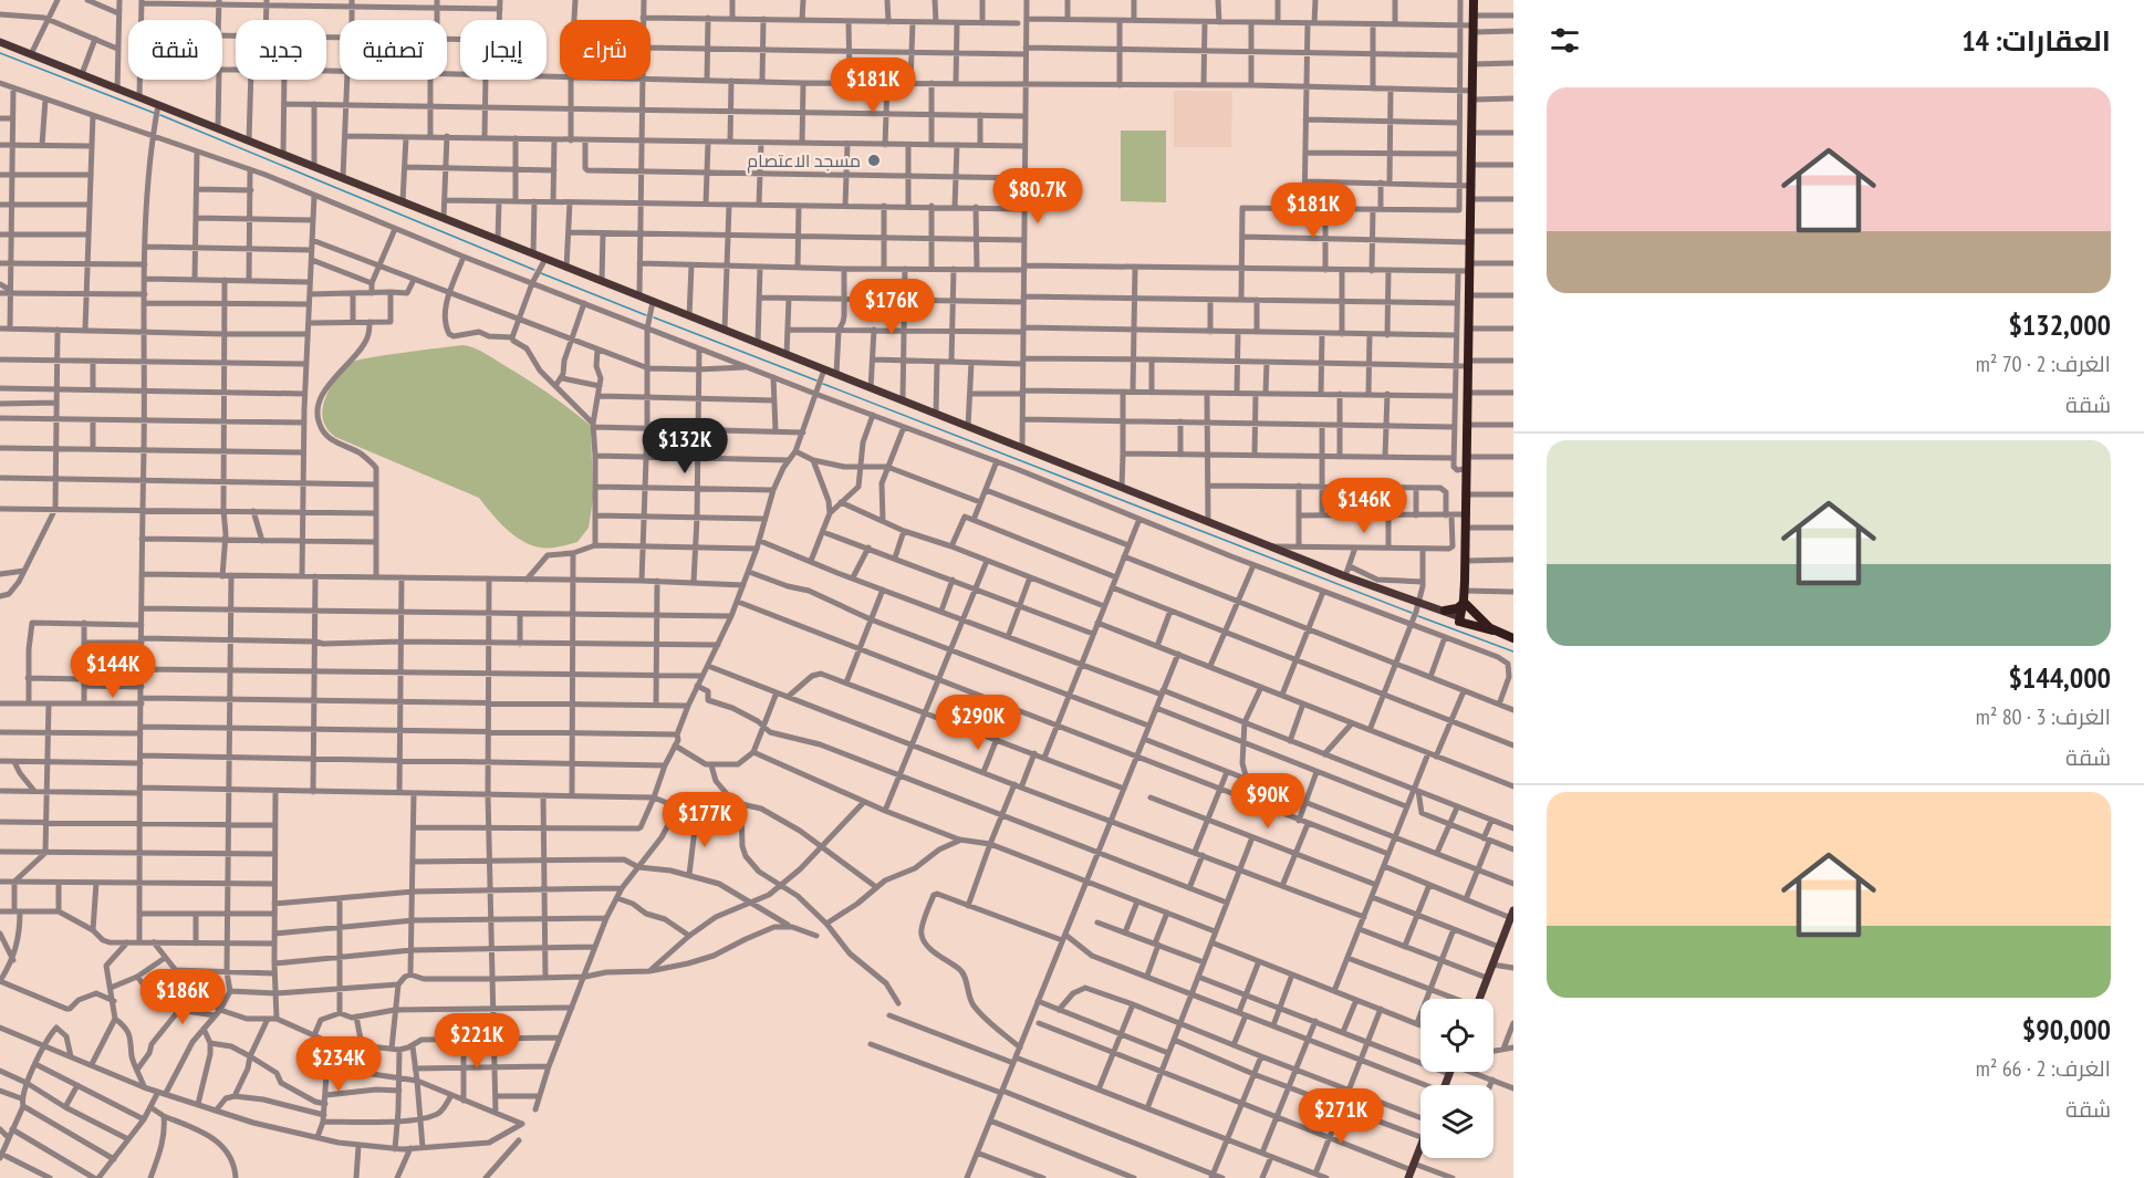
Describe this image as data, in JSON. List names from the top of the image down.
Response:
{
  "places": ["مسجد الاعتصام"],
  "page": {
    "heading": "العقارات: 14",
    "chip": [
      "شراء",
      "إيجار",
      "تصفية",
      "جديد",
      "شقة"
    ],
    "price": [
      "$181K",
      "$80.7K",
      "$181K",
      "$176K",
      "$132K",
      "$146K",
      "$144K",
      "$290K",
      "$90K",
      "$177K",
      "$186K",
      "$221K",
      "$234K",
      "$271K"
    ],
    "list": [
      {
        "name": "$132,000",
        "note": "الغرف: 2 · 70 m² · شقة"
      },
      {
        "name": "$144,000",
        "note": "الغرف: 3 · 80 m² · شقة"
      },
      {
        "name": "$90,000",
        "note": "الغرف: 2 · 66 m² · شقة"
      }
    ]
  }
}
